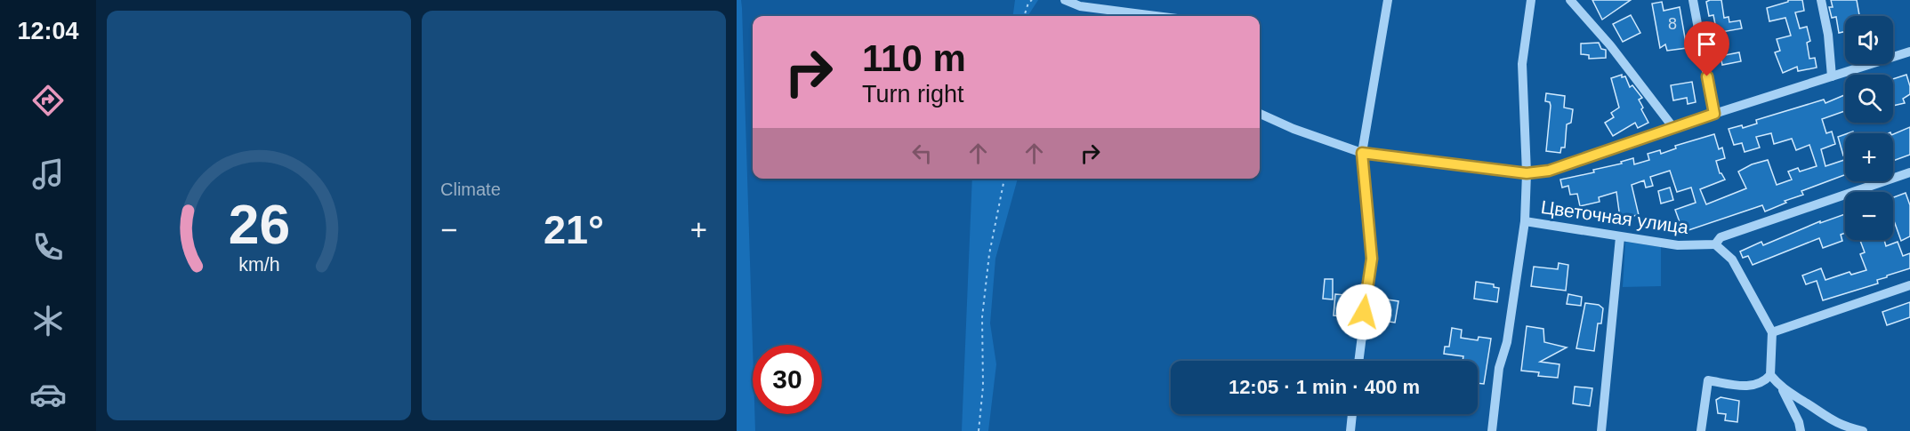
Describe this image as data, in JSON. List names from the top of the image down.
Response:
{
  "streets": {
    "street": ["Цветочная улица"]
  },
  "house_numbers": ["8"],
  "page": {
    "tabs": "12:04",
    "tile": "Climate",
    "map_buttons": ["+", "−"],
    "turn": ["110 m", "Turn right"],
    "heat": ["−", "21°", "+"],
    "limit": "30",
    "trip": "12:05 · 1 min · 400 m",
    "gauge": ["26", "km/h"]
  }
}
